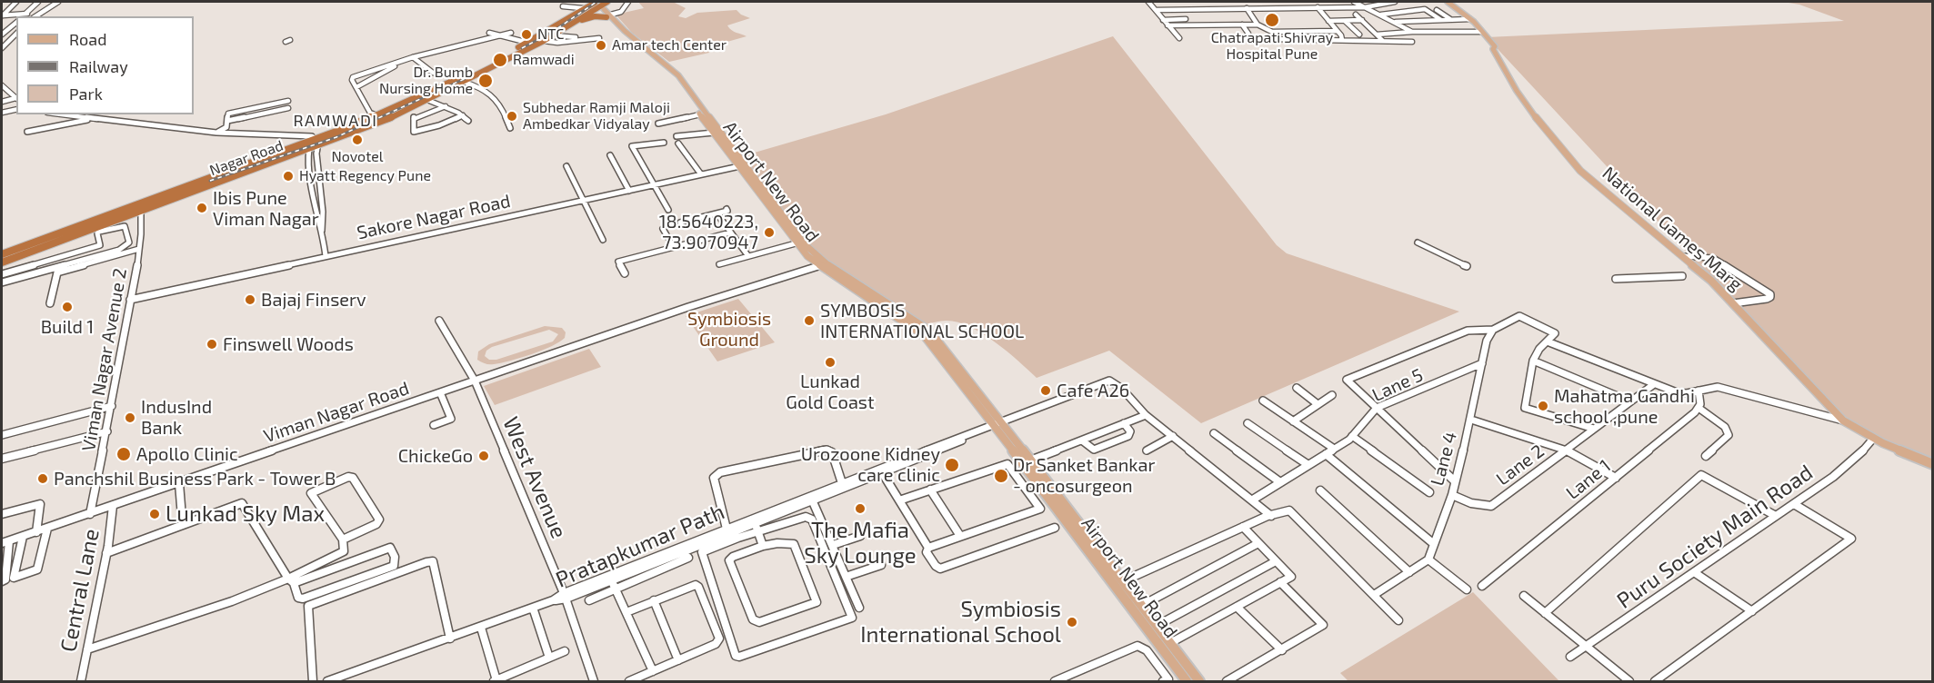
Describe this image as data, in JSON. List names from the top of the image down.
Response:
{
  "streets": {
    "highway": ["Nagar Road"],
    "main road": ["Airport New Road", "National Games Marg"],
    "street": [
      "Sakore Nagar Road",
      "Viman Nagar Avenue 2",
      "Lane 5",
      "Viman Nagar Road",
      "Lane 4",
      "Lane 2",
      "West Avenue",
      "Lane 1",
      "Puru Society Main Road",
      "Pratapkumar Path",
      "Central Lane"
    ]
  },
  "crossings": [
    ["Nagar Road", "Viman Nagar Avenue 2"],
    ["Airport New Road", "Sakore Nagar Road"],
    ["Airport New Road", "Viman Nagar Road"],
    ["Airport New Road", "Pratapkumar Path"],
    ["Sakore Nagar Road", "Viman Nagar Avenue 2"],
    ["National Games Marg", "Puru Society Main Road"],
    ["Viman Nagar Avenue 2", "Viman Nagar Road"],
    ["Lane 5", "Lane 4"],
    ["Viman Nagar Road", "West Avenue"],
    ["Viman Nagar Road", "Central Lane"],
    ["Lane 4", "Lane 2"],
    ["West Avenue", "Pratapkumar Path"]
  ],
  "districts": ["RAMWADI"],
  "parks": ["Symbiosis Ground"],
  "places": [
    "Chatrapati Shivray Hospital Pune",
    "NTC",
    "Amar tech Center",
    "Ramwadi",
    "Dr. Bumb Nursing Home",
    "Subhedar Ramji Maloji Ambedkar Vidyalay",
    "Novotel",
    "Hyatt Regency Pune",
    "Ibis Pune Viman Nagar",
    "18.5640223, 73.9070947",
    "Bajaj Finserv",
    "Build 1",
    "SYMBOSIS INTERNATIONAL SCHOOL",
    "Finswell Woods",
    "Lunkad Gold Coast",
    "Cafe A26",
    "Mahatma Gandhi school ,pune",
    "IndusInd Bank",
    "Apollo Clinic",
    "ChickeGo",
    "Urozoone Kidney care clinic",
    "Dr Sanket Bankar - oncosurgeon",
    "Panchshil Business Park - Tower B",
    "The Mafia Sky Lounge",
    "Lunkad Sky Max",
    "Symbiosis International School"
  ],
  "legend": ["Road", "Railway", "Park"]
}
